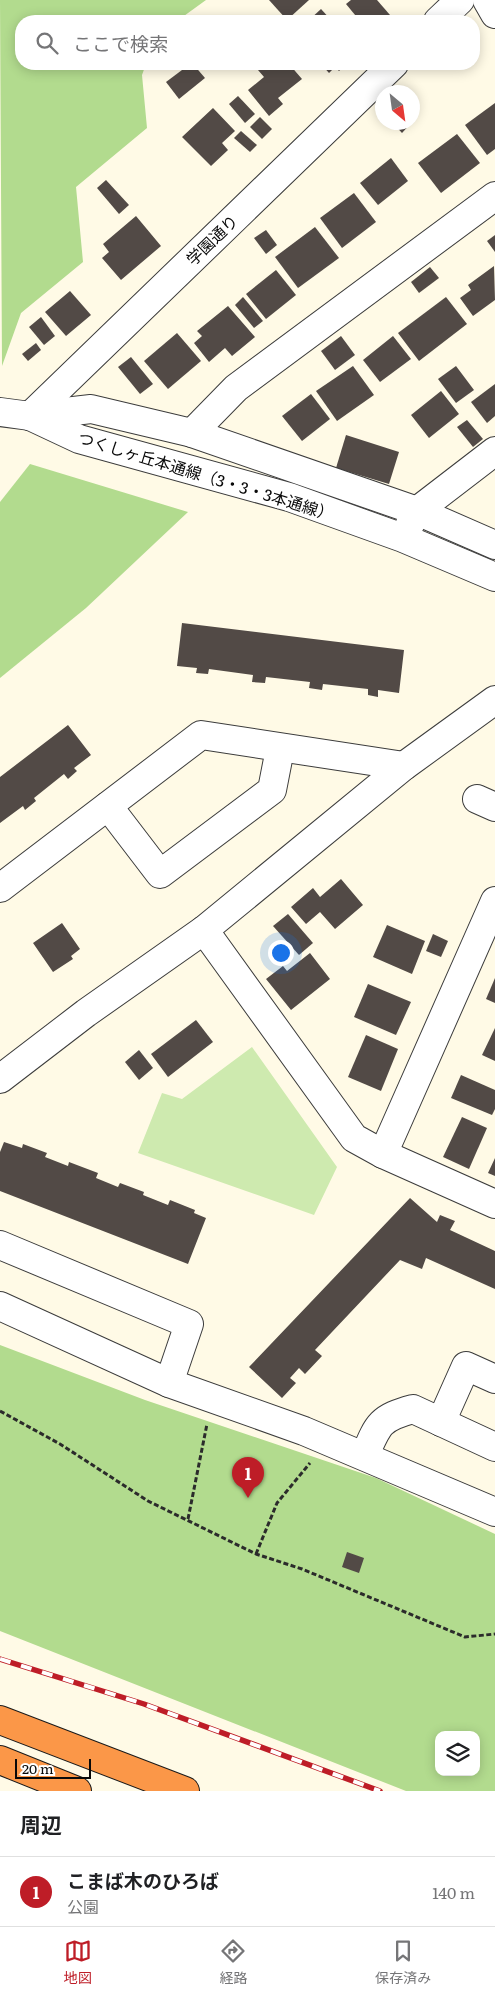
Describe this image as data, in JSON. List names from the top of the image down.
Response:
{
  "streets": {
    "street": ["学園通り", "つくしヶ丘本通線（3・3・3本通線）"]
  },
  "crossings": [
    ["学園通り", "つくしヶ丘本通線（3・3・3本通線）"]
  ],
  "scale_bar": "20 m",
  "north": "bottom right",
  "page": {
    "search": "ここで検索",
    "pins": "1",
    "scale": "20 m",
    "heading": "周辺",
    "list": [
      {
        "mark": "1",
        "name": "こまば木のひろば",
        "note": "公園",
        "value": "140 m"
      }
    ],
    "nav": ["地図", "経路", "保存済み"]
  }
}
